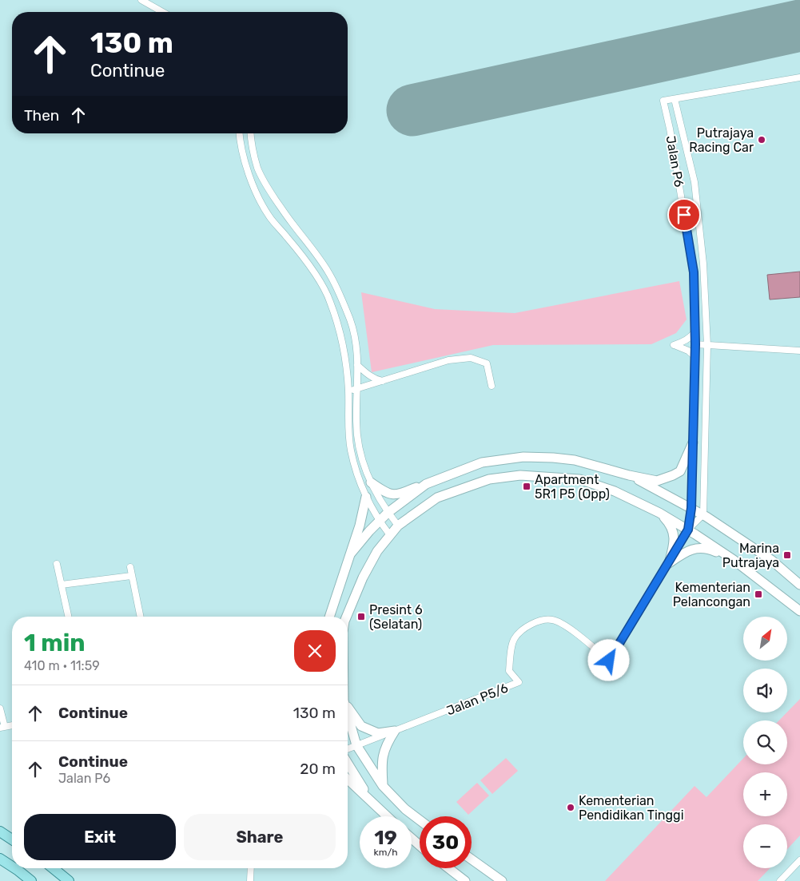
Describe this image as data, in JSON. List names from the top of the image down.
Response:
{
  "streets": {
    "street": ["Jalan P6", "Jalan P5/6"]
  },
  "crossings": [
    ["Jalan P6", "Jalan P5/6"]
  ],
  "places": {
    "other": ["Putrajaya Racing Car", "Kementerian Pendidikan Tinggi"],
    "transit": [
      "Apartment 5R1 P5 (Opp)",
      "Marina Putrajaya",
      "Kementerian Pelancongan",
      "Presint 6 (Selatan)"
    ]
  },
  "north": "top right",
  "page": {
    "turn": ["130 m", "Continue"],
    "then": "Then",
    "map_buttons": ["+", "−"],
    "heading": ["1 min", "410 m · 11:59"],
    "list": [
      {
        "name": "Continue",
        "value": "130 m"
      },
      {
        "name": "Continue",
        "note": "Jalan P6",
        "value": "20 m"
      }
    ],
    "buttons": ["Exit", "Share"],
    "speed": "19 km/h",
    "limit": "30"
  }
}
